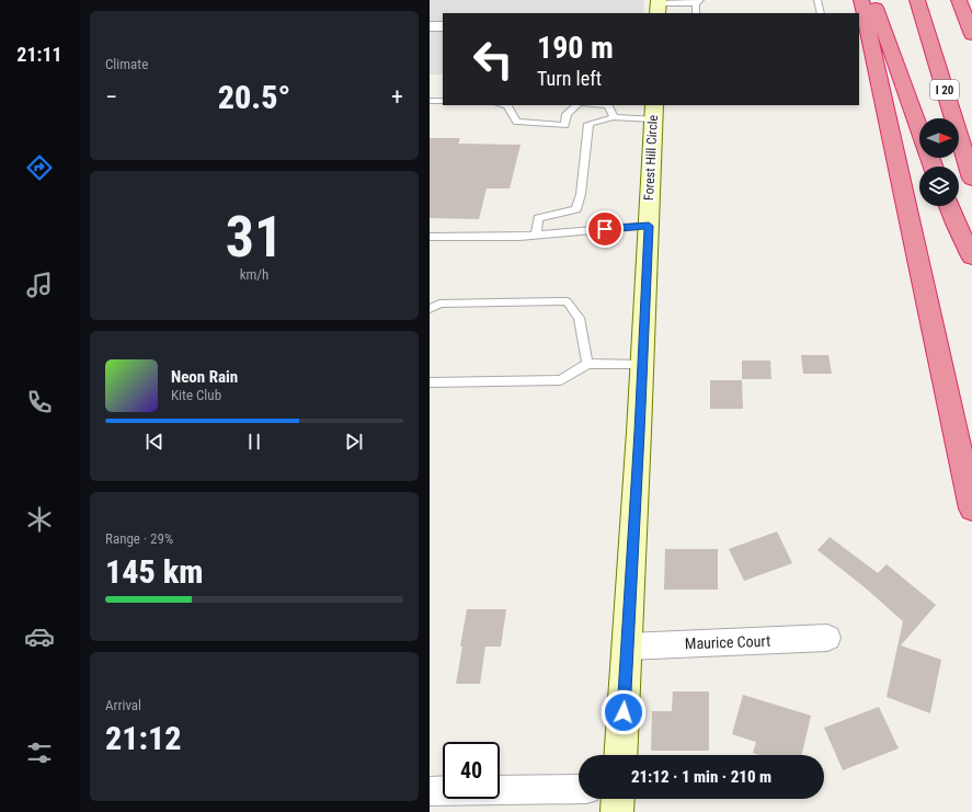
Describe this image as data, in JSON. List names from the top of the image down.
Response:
{
  "streets": {
    "highway": ["I 20"],
    "street": ["Forest Hill Circle", "Maurice Court"]
  },
  "crossings": [
    ["Forest Hill Circle", "Maurice Court"]
  ],
  "north": "right",
  "page": {
    "tabs": "21:11",
    "tile": [
      "Climate",
      ["31", "km/h"],
      ["Range · 29%", "145 km"],
      ["Arrival", "21:12"]
    ],
    "turn": ["190 m", "Turn left"],
    "heat": ["−", "20.5°", "+"],
    "song": ["Neon Rain", "Kite Club"],
    "limit": "40",
    "trip": "21:12 · 1 min · 210 m"
  }
}
